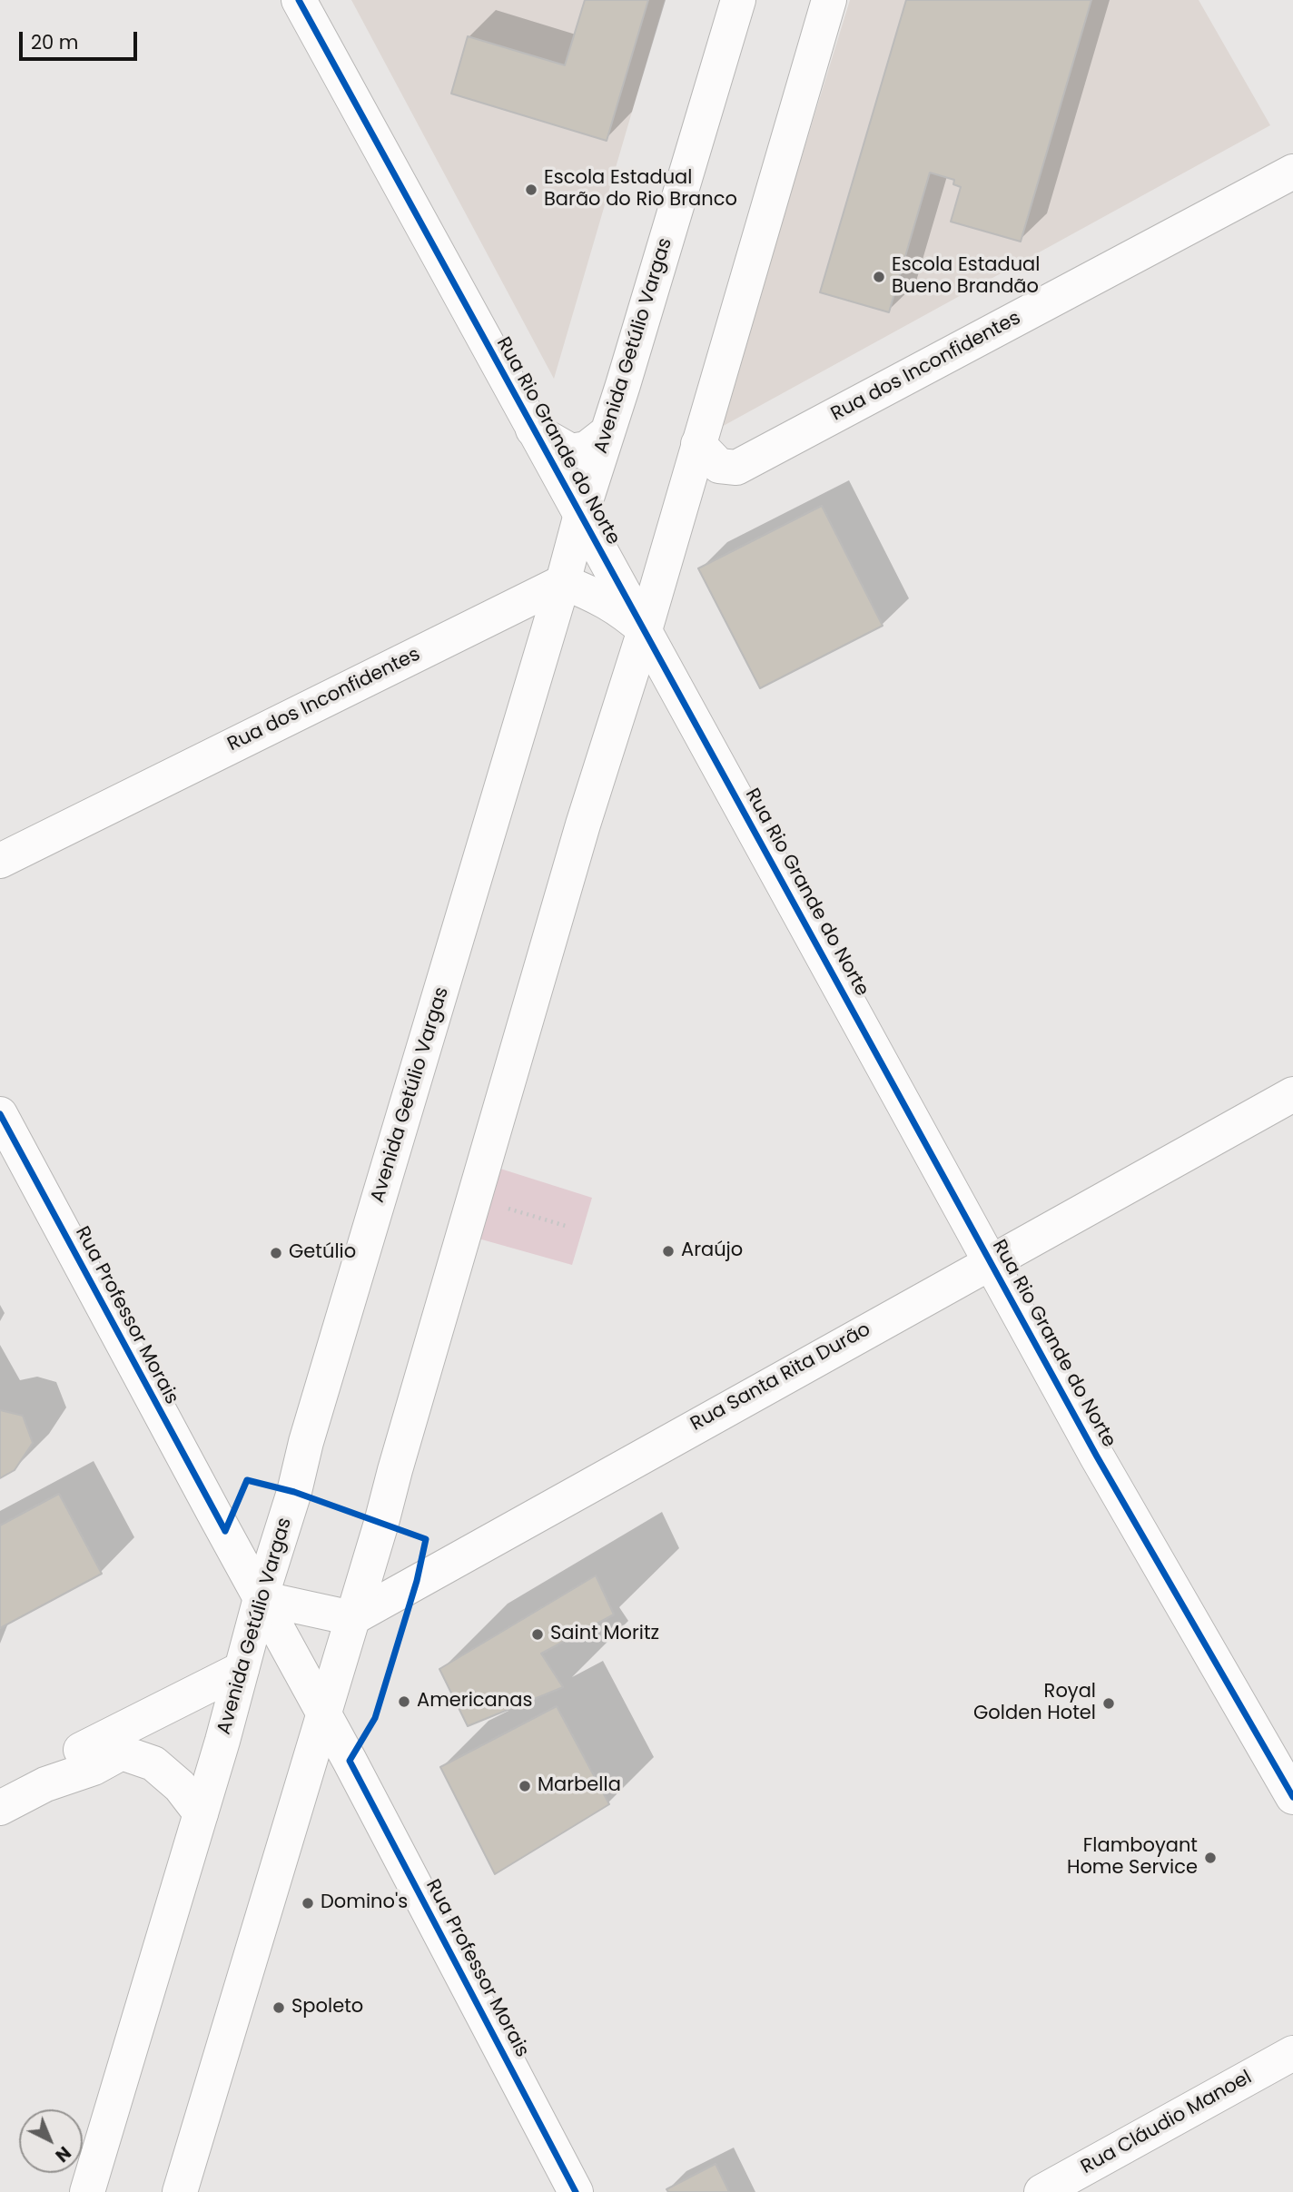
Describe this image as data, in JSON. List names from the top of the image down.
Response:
{
  "streets": {
    "street": [
      "Avenida Getúlio Vargas",
      "Rua dos Inconfidentes",
      "Rua Rio Grande do Norte",
      "Rua Professor Morais",
      "Rua Santa Rita Durão",
      "Rua Cláudio Manoel"
    ]
  },
  "crossings": [
    ["Avenida Getúlio Vargas", "Rua dos Inconfidentes"],
    ["Avenida Getúlio Vargas", "Rua Rio Grande do Norte"],
    ["Avenida Getúlio Vargas", "Rua Professor Morais"],
    ["Rua Rio Grande do Norte", "Rua Santa Rita Durão"]
  ],
  "places": [
    "Escola Estadual Barão do Rio Branco",
    "Escola Estadual Bueno Brandão",
    "Araújo",
    "Getúlio",
    "Saint Moritz",
    "Americanas",
    "Royal Golden Hotel",
    "Marbella",
    "Flamboyant Home Service",
    "Domino's",
    "Spoleto"
  ],
  "scale_bar": "20 m",
  "north": "bottom right"
}
